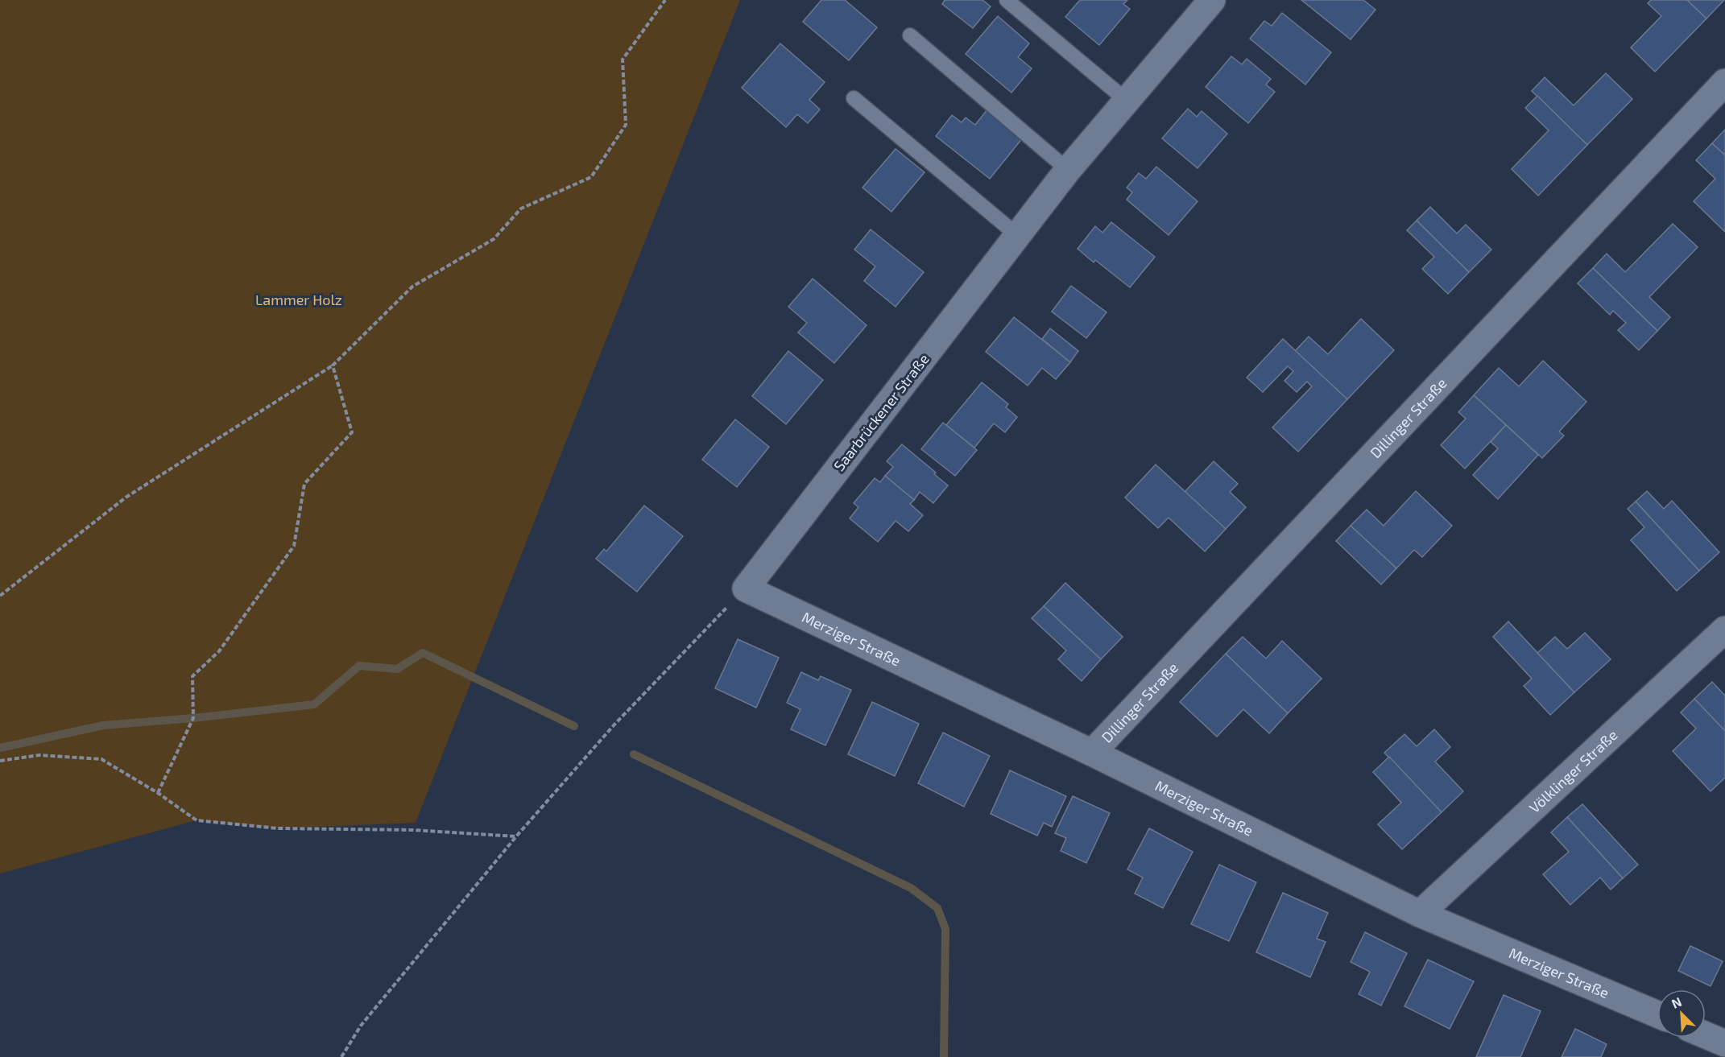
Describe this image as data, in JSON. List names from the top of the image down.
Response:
{
  "streets": {
    "street": [
      "Saarbrückener Straße",
      "Dillinger Straße",
      "Merziger Straße",
      "Völklinger Straße"
    ]
  },
  "crossings": [
    ["Saarbrückener Straße", "Merziger Straße"],
    ["Dillinger Straße", "Merziger Straße"],
    ["Merziger Straße", "Völklinger Straße"]
  ],
  "parks": ["Lammer Holz"],
  "north": "top left"
}
